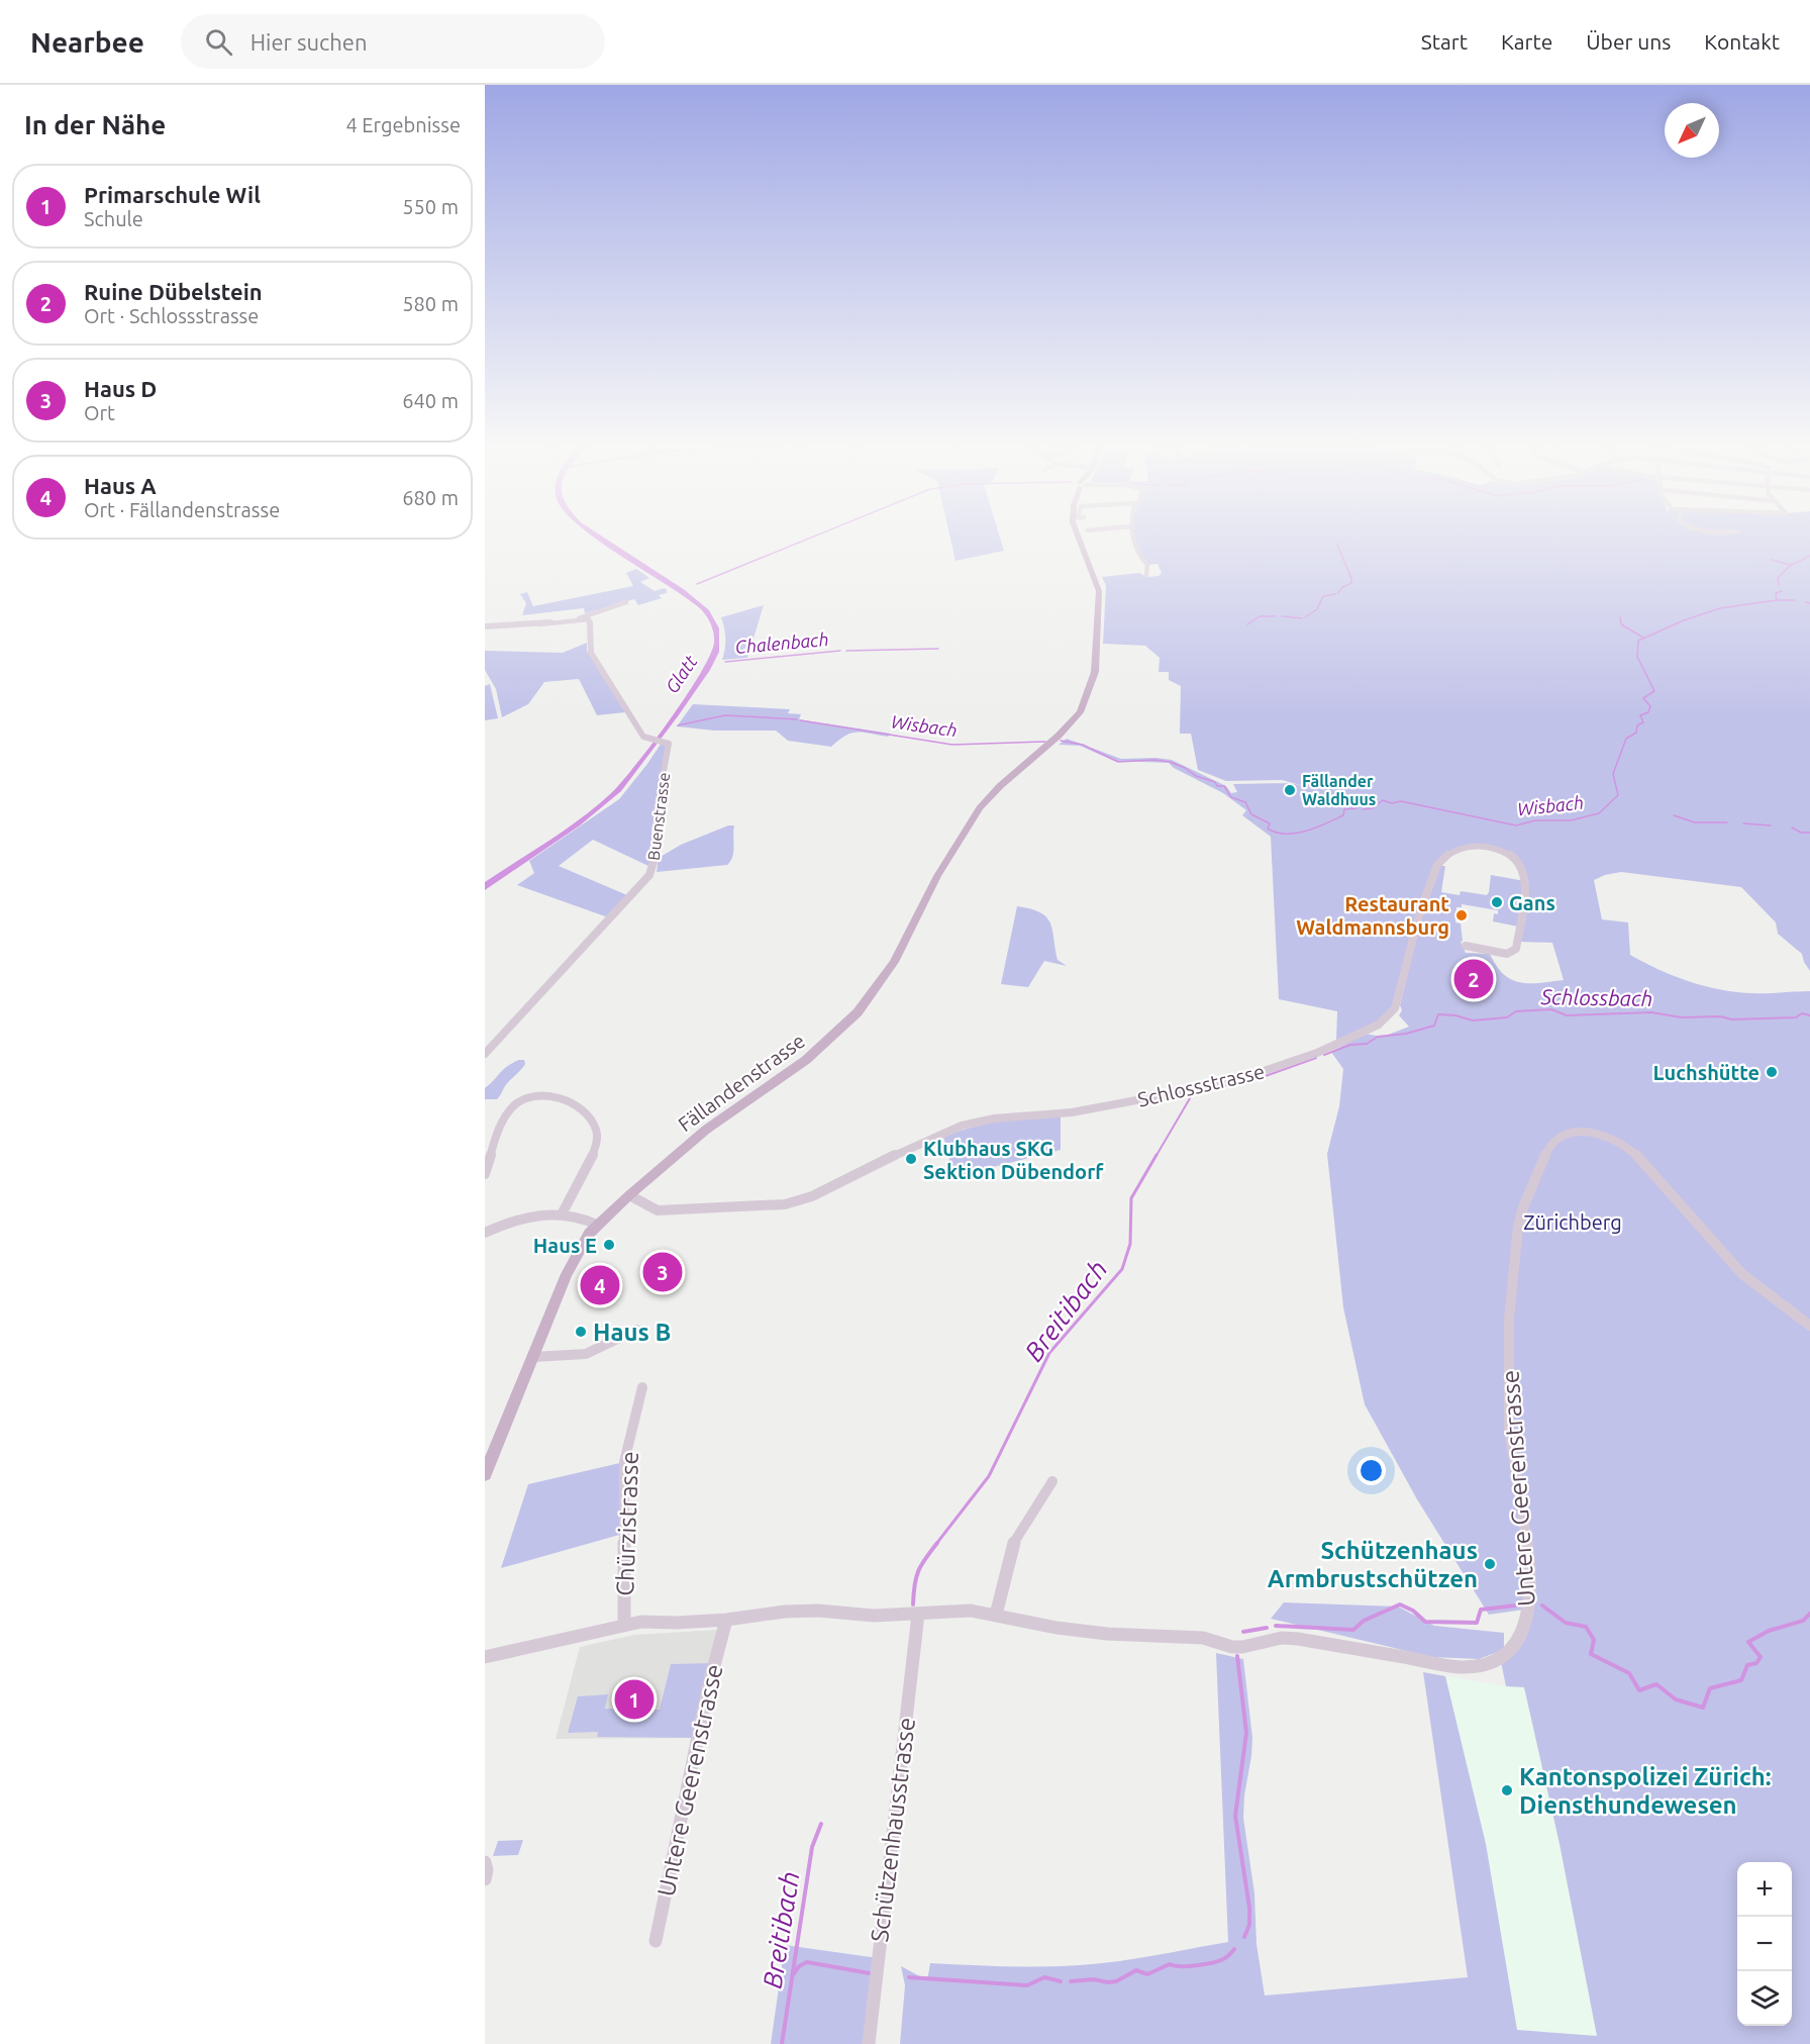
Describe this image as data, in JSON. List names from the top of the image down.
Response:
{
  "streets": {
    "main road": ["Fällandenstrasse"],
    "street": [
      "Buenstrasse",
      "Schlossstrasse",
      "Untere Geerenstrasse",
      "Chürzistrasse",
      "Schützenhausstrasse"
    ]
  },
  "crossings": [
    ["Fällandenstrasse", "Schlossstrasse"],
    ["Untere Geerenstrasse", "Chürzistrasse"],
    ["Untere Geerenstrasse", "Schützenhausstrasse"]
  ],
  "water": [
    "Chalenbach",
    "Glatt",
    "Wisbach",
    "Schlossbach",
    "Breitibach"
  ],
  "parks": ["Zürichberg"],
  "places": [
    "Fällander Waldhuus",
    "Gans",
    "Restaurant Waldmannsburg",
    "Luchshütte",
    "Klubhaus SKG Sektion Dübendorf",
    "Haus E",
    "Haus B",
    "Schützenhaus Armbrustschützen",
    "Kantonspolizei Zürich: Diensthundewesen"
  ],
  "north": "bottom left",
  "page": {
    "header": "Nearbee",
    "search": "Hier suchen",
    "nav": [
      "Start",
      "Karte",
      "Über uns",
      "Kontakt"
    ],
    "heading": ["In der Nähe", "4 Ergebnisse"],
    "list": [
      {
        "mark": "1",
        "name": "Primarschule Wil",
        "note": "Schule",
        "value": "550 m"
      },
      {
        "mark": "2",
        "name": "Ruine Dübelstein",
        "note": "Ort · Schlossstrasse",
        "value": "580 m"
      },
      {
        "mark": "3",
        "name": "Haus D",
        "note": "Ort",
        "value": "640 m"
      },
      {
        "mark": "4",
        "name": "Haus A",
        "note": "Ort · Fällandenstrasse",
        "value": "680 m"
      }
    ],
    "pins": [
      "2",
      "3",
      "4",
      "1"
    ],
    "map_buttons": ["+", "−"]
  }
}
